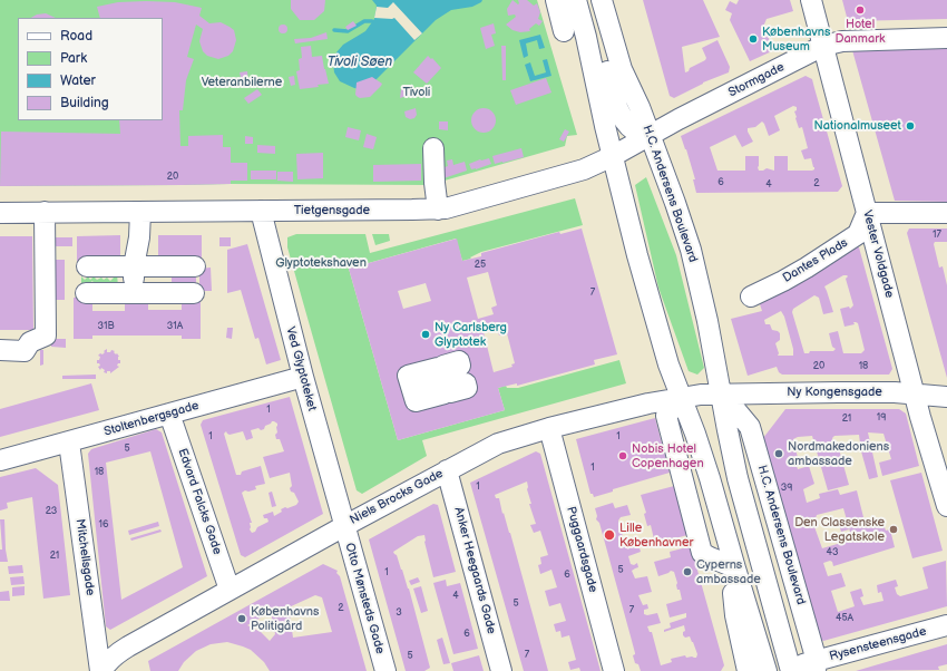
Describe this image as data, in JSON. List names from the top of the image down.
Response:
{
  "streets": {
    "street": [
      "Stormgade",
      "H.C. Andersens Boulevard",
      "Tietgensgade",
      "Vester Voldgade",
      "Dantes Plads",
      "Ved Glyptoteket",
      "Ny Kongensgade",
      "Stoltenbergsgade",
      "Niels Brocks Gade",
      "Edvard Falcks Gade",
      "Puggaardsgade",
      "Mitchellsgade",
      "Anker Heegaards Gade",
      "Otto Mønsteds Gade",
      "Rysensteensgade"
    ]
  },
  "crossings": [
    ["Stormgade", "H.C. Andersens Boulevard"],
    ["Stormgade", "Tietgensgade"],
    ["Stormgade", "Vester Voldgade"],
    ["H.C. Andersens Boulevard", "Tietgensgade"],
    ["H.C. Andersens Boulevard", "Ny Kongensgade"],
    ["H.C. Andersens Boulevard", "Niels Brocks Gade"],
    ["H.C. Andersens Boulevard", "Rysensteensgade"],
    ["Tietgensgade", "Ved Glyptoteket"],
    ["Vester Voldgade", "Dantes Plads"],
    ["Vester Voldgade", "Ny Kongensgade"],
    ["Ved Glyptoteket", "Stoltenbergsgade"],
    ["Ved Glyptoteket", "Niels Brocks Gade"],
    ["Ved Glyptoteket", "Otto Mønsteds Gade"],
    ["Ny Kongensgade", "Niels Brocks Gade"],
    ["Stoltenbergsgade", "Edvard Falcks Gade"],
    ["Stoltenbergsgade", "Mitchellsgade"],
    ["Niels Brocks Gade", "Edvard Falcks Gade"],
    ["Niels Brocks Gade", "Puggaardsgade"],
    ["Niels Brocks Gade", "Mitchellsgade"],
    ["Niels Brocks Gade", "Anker Heegaards Gade"],
    ["Niels Brocks Gade", "Otto Mønsteds Gade"]
  ],
  "water": ["Tivoli Søen"],
  "parks": ["Veteranbilerne", "Tivoli", "Glyptotekshaven"],
  "places": [
    "Hotel Danmark",
    "Københavns Museum",
    "Nationalmuseet",
    "Ny Carlsberg Glyptotek",
    "Nordmakedoniens ambassade",
    "Nobis Hotel Copenhagen",
    "Den Classenske Legatskole",
    "Lille Københavner",
    "Cyperns ambassade",
    "Københavns Politigård"
  ],
  "house_numbers": [
    "20",
    "6",
    "2",
    "4",
    "17",
    "25",
    "7",
    "31B",
    "31A",
    "20",
    "18",
    "1",
    "19",
    "21",
    "1",
    "1",
    "5",
    "1",
    "18",
    "1",
    "39",
    "23",
    "16",
    "43",
    "21",
    "5",
    "1",
    "6",
    "4",
    "5",
    "2",
    "7",
    "3",
    "45A",
    "6",
    "7",
    "5"
  ],
  "legend": [
    "Road",
    "Park",
    "Water",
    "Building"
  ]
}
